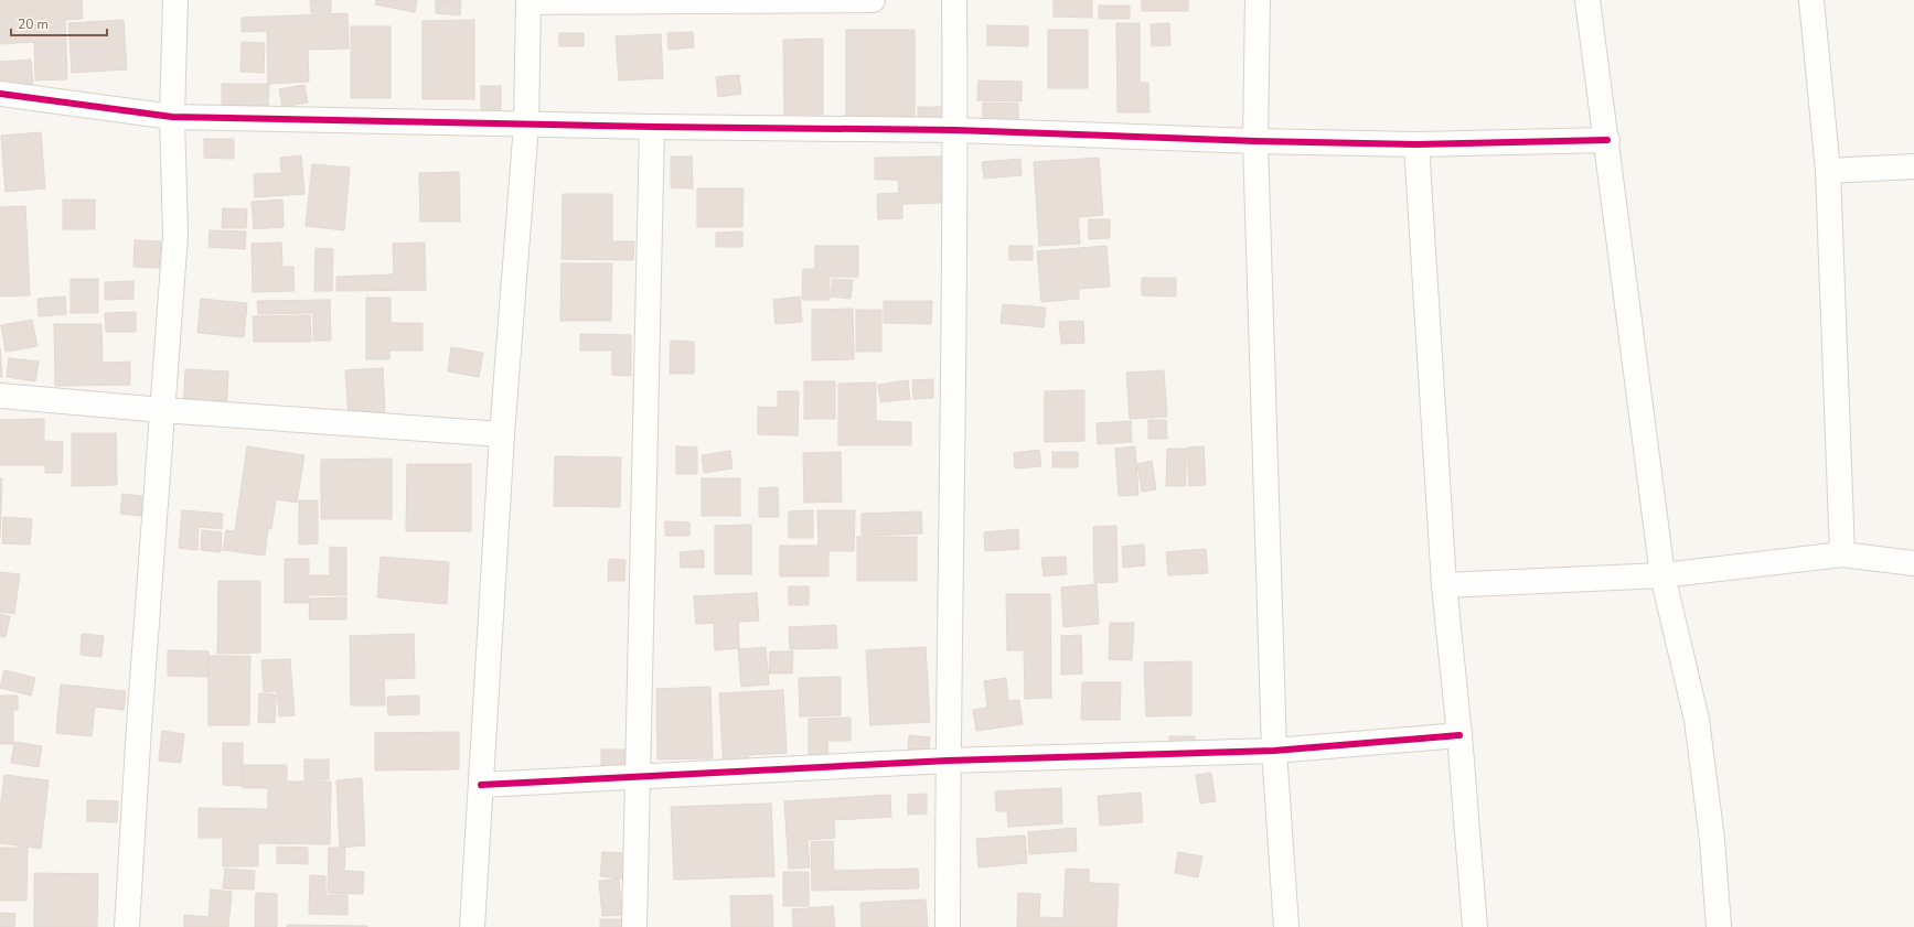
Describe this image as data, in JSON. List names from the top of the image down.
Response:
{
  "scale_bar": "20 m"
}
